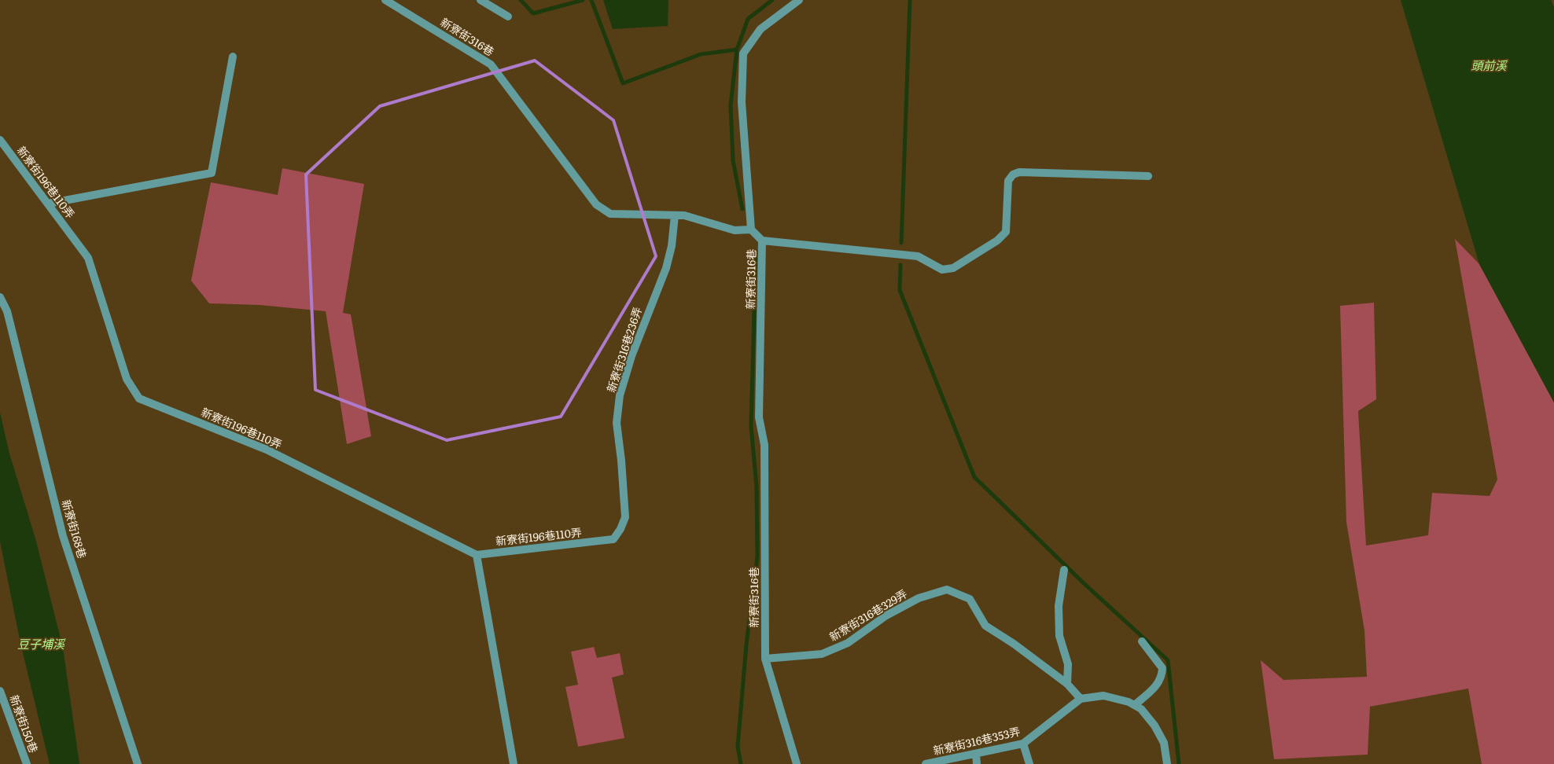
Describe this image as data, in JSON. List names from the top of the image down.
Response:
{
  "streets": {
    "street": [
      "新寮街316巷",
      "新寮街196巷110弄",
      "新寮街316巷236弄",
      "新寮街168巷",
      "新寮街316巷329弄",
      "新寮街150巷",
      "新寮街316巷353弄"
    ]
  },
  "crossings": [
    ["新寮街316巷", "新寮街316巷236弄"],
    ["新寮街316巷", "新寮街316巷329弄"],
    ["新寮街196巷110弄", "新寮街316巷236弄"],
    ["新寮街316巷329弄", "新寮街316巷353弄"]
  ],
  "water": ["頭前溪", "豆子埔溪"]
}
